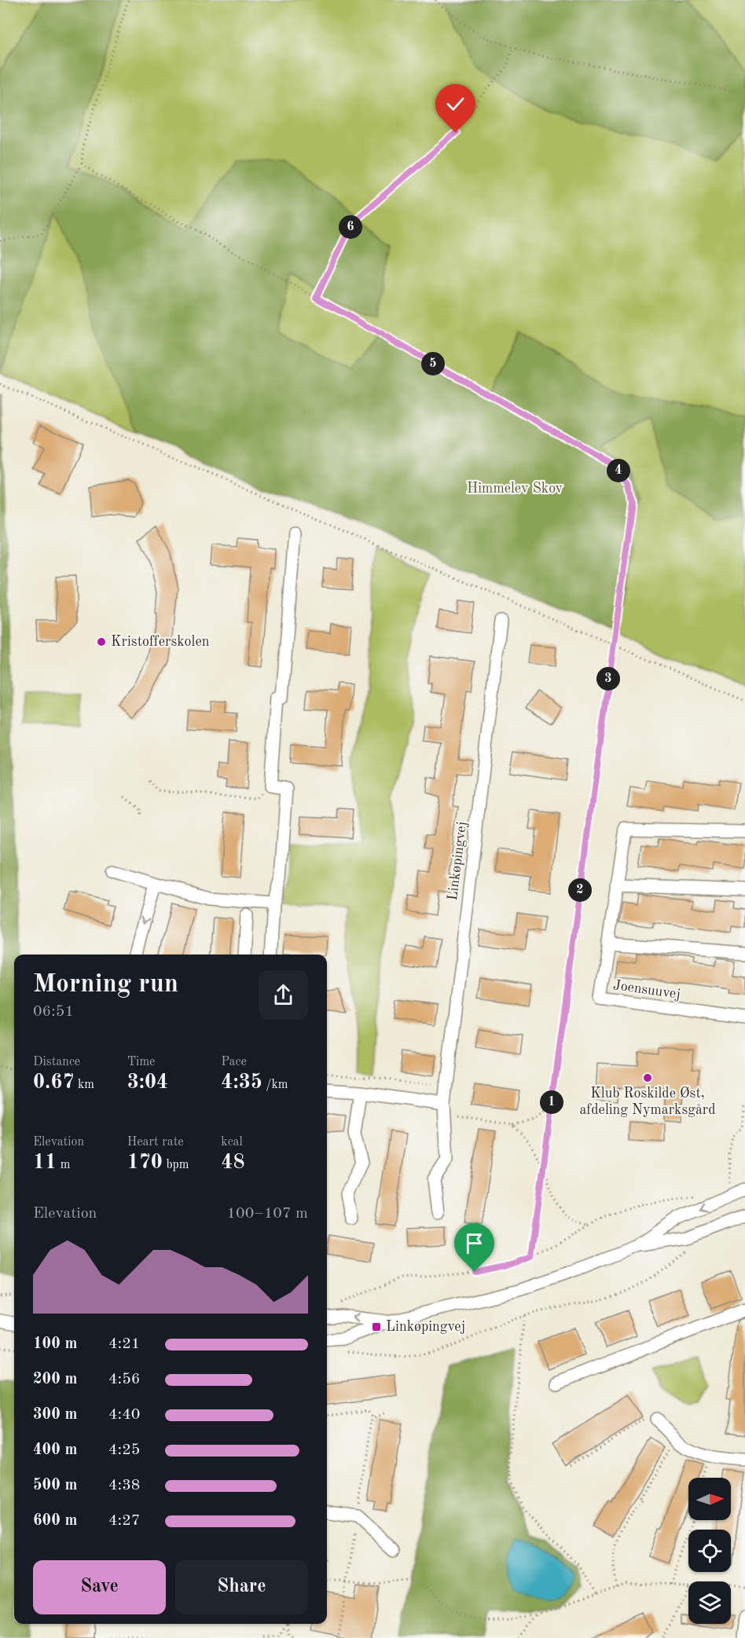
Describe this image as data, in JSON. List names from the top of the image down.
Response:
{
  "streets": {
    "street": ["Linkøpingvej", "Joensuuvej"]
  },
  "parks": ["Himmelev Skov"],
  "places": {
    "other": ["Kristofferskolen", "Klub Roskilde Øst, afdeling Nymarksgård"],
    "transit": ["Linkøpingvej"]
  },
  "north": "right",
  "page": {
    "pins": [
      "6",
      "5",
      "4",
      "3",
      "2",
      "1"
    ],
    "heading": ["Morning run", "06:51"],
    "stats": [
      ["Distance", "0.67 km"],
      ["Time", "3:04"],
      ["Pace", "4:35 /km"],
      ["Elevation", "11 m"],
      ["Heart rate", "170 bpm"],
      ["kcal", "48"]
    ],
    "chart": ["Elevation", "100–107 m"],
    "list": [
      {
        "name": "100 m",
        "note": "4:21"
      },
      {
        "name": "200 m",
        "note": "4:56"
      },
      {
        "name": "300 m",
        "note": "4:40"
      },
      {
        "name": "400 m",
        "note": "4:25"
      },
      {
        "name": "500 m",
        "note": "4:38"
      },
      {
        "name": "600 m",
        "note": "4:27"
      }
    ],
    "buttons": ["Save", "Share"]
  }
}
